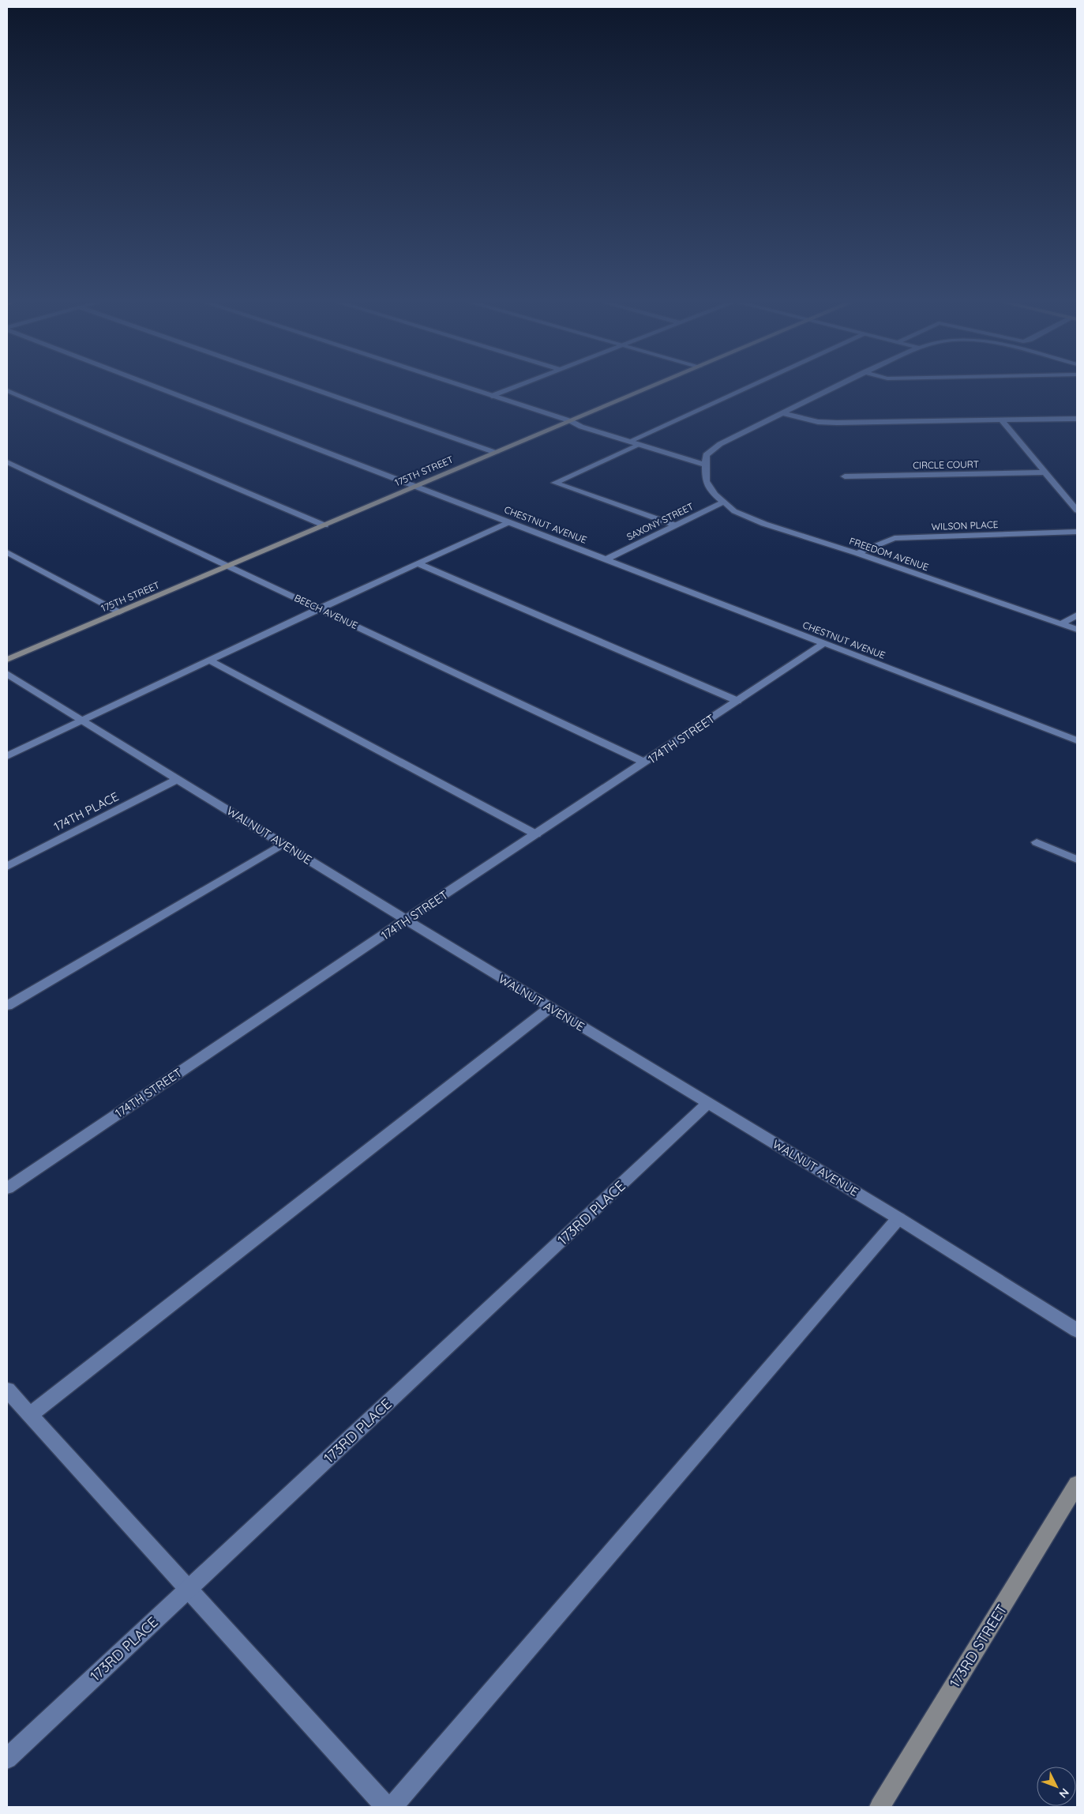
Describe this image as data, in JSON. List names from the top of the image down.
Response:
{
  "streets": {
    "street": [
      "CIRCLE COURT",
      "175TH STREET",
      "SAXONY STREET",
      "CHESTNUT AVENUE",
      "WILSON PLACE",
      "FREEDOM AVENUE",
      "BEECH AVENUE",
      "174TH STREET",
      "174TH PLACE",
      "WALNUT AVENUE",
      "173RD PLACE",
      "173RD STREET"
    ]
  },
  "crossings": [
    ["175TH STREET", "CHESTNUT AVENUE"],
    ["175TH STREET", "BEECH AVENUE"],
    ["SAXONY STREET", "CHESTNUT AVENUE"],
    ["SAXONY STREET", "FREEDOM AVENUE"],
    ["CHESTNUT AVENUE", "174TH STREET"],
    ["WILSON PLACE", "FREEDOM AVENUE"],
    ["BEECH AVENUE", "174TH STREET"],
    ["174TH STREET", "WALNUT AVENUE"],
    ["174TH PLACE", "WALNUT AVENUE"],
    ["WALNUT AVENUE", "173RD PLACE"]
  ],
  "north": "bottom right"
}
